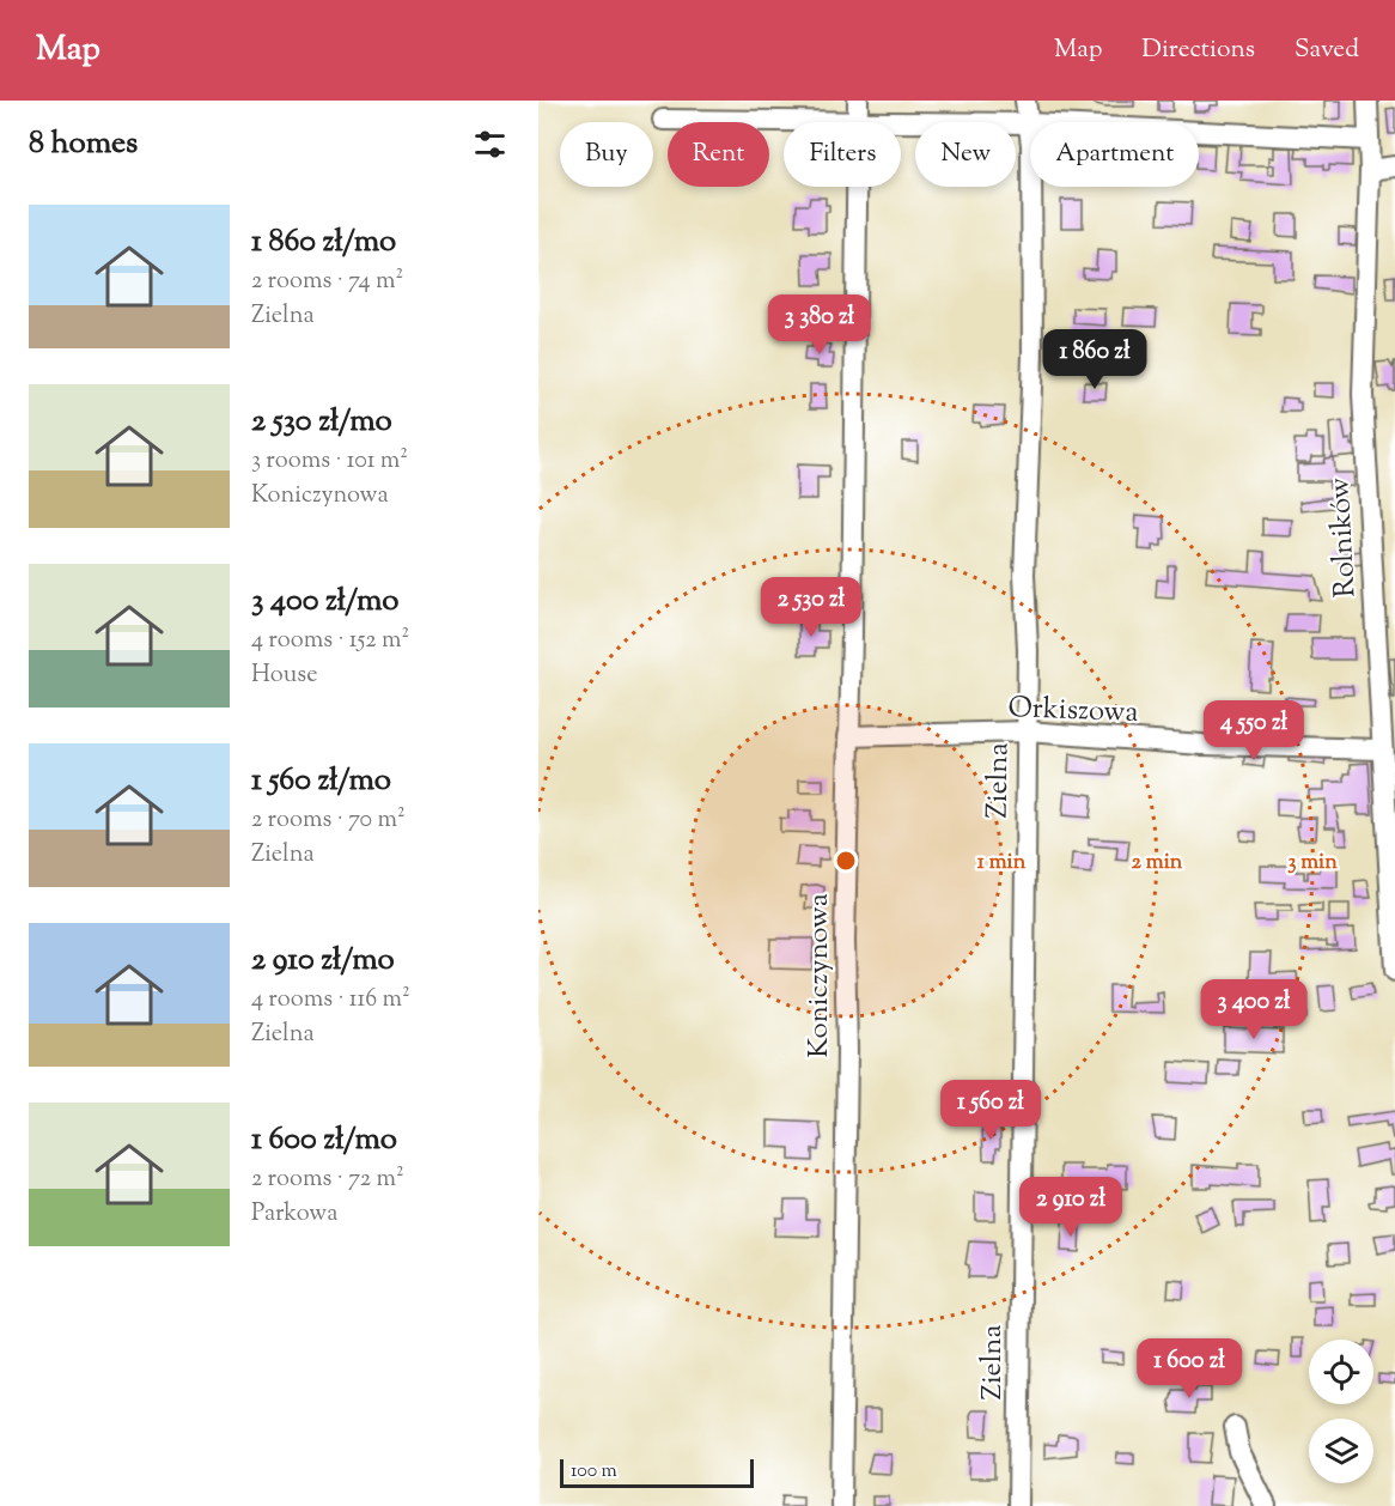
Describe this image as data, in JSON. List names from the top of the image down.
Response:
{
  "streets": {
    "street": [
      "Rolników",
      "Orkiszowa",
      "Zielna",
      "Koniczynowa"
    ]
  },
  "crossings": [
    ["Rolników", "Orkiszowa"],
    ["Orkiszowa", "Zielna"],
    ["Orkiszowa", "Koniczynowa"]
  ],
  "scale_bar": "100 m",
  "page": {
    "header": "Map",
    "nav": ["Map", "Directions", "Saved"],
    "heading": "8 homes",
    "chip": [
      "Buy",
      "Rent",
      "Filters",
      "New",
      "Apartment"
    ],
    "list": [
      {
        "name": "1 860 zł/mo",
        "note": "2 rooms · 74 m² · Zielna"
      },
      {
        "name": "2 530 zł/mo",
        "note": "3 rooms · 101 m² · Koniczynowa"
      },
      {
        "name": "3 400 zł/mo",
        "note": "4 rooms · 152 m² · House"
      },
      {
        "name": "1 560 zł/mo",
        "note": "2 rooms · 70 m² · Zielna"
      },
      {
        "name": "2 910 zł/mo",
        "note": "4 rooms · 116 m² · Zielna"
      },
      {
        "name": "1 600 zł/mo",
        "note": "2 rooms · 72 m² · Parkowa"
      }
    ],
    "price": [
      "3 380 zł",
      "1 860 zł",
      "2 530 zł",
      "4 550 zł",
      "3 400 zł",
      "1 560 zł",
      "2 910 zł",
      "1 600 zł"
    ],
    "scale": "100 m"
  },
  "rings": ["1 min", "2 min", "3 min"]
}
